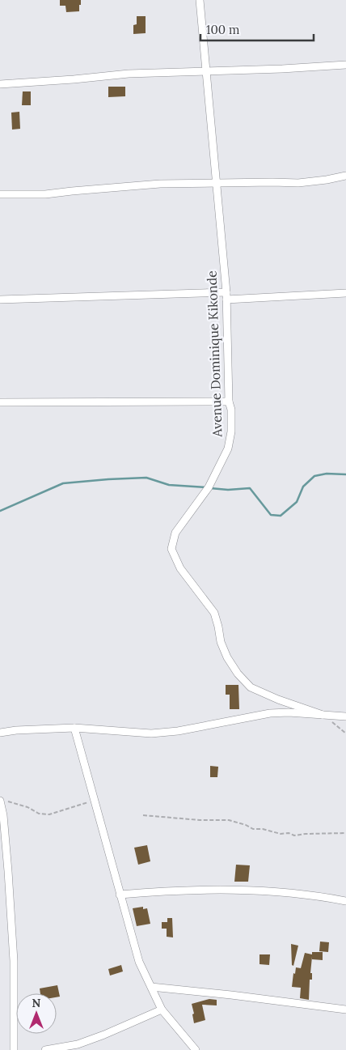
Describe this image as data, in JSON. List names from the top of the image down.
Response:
{
  "streets": {
    "street": ["Avenue Dominique Kikonde"]
  },
  "scale_bar": "100 m",
  "north": "top"
}
